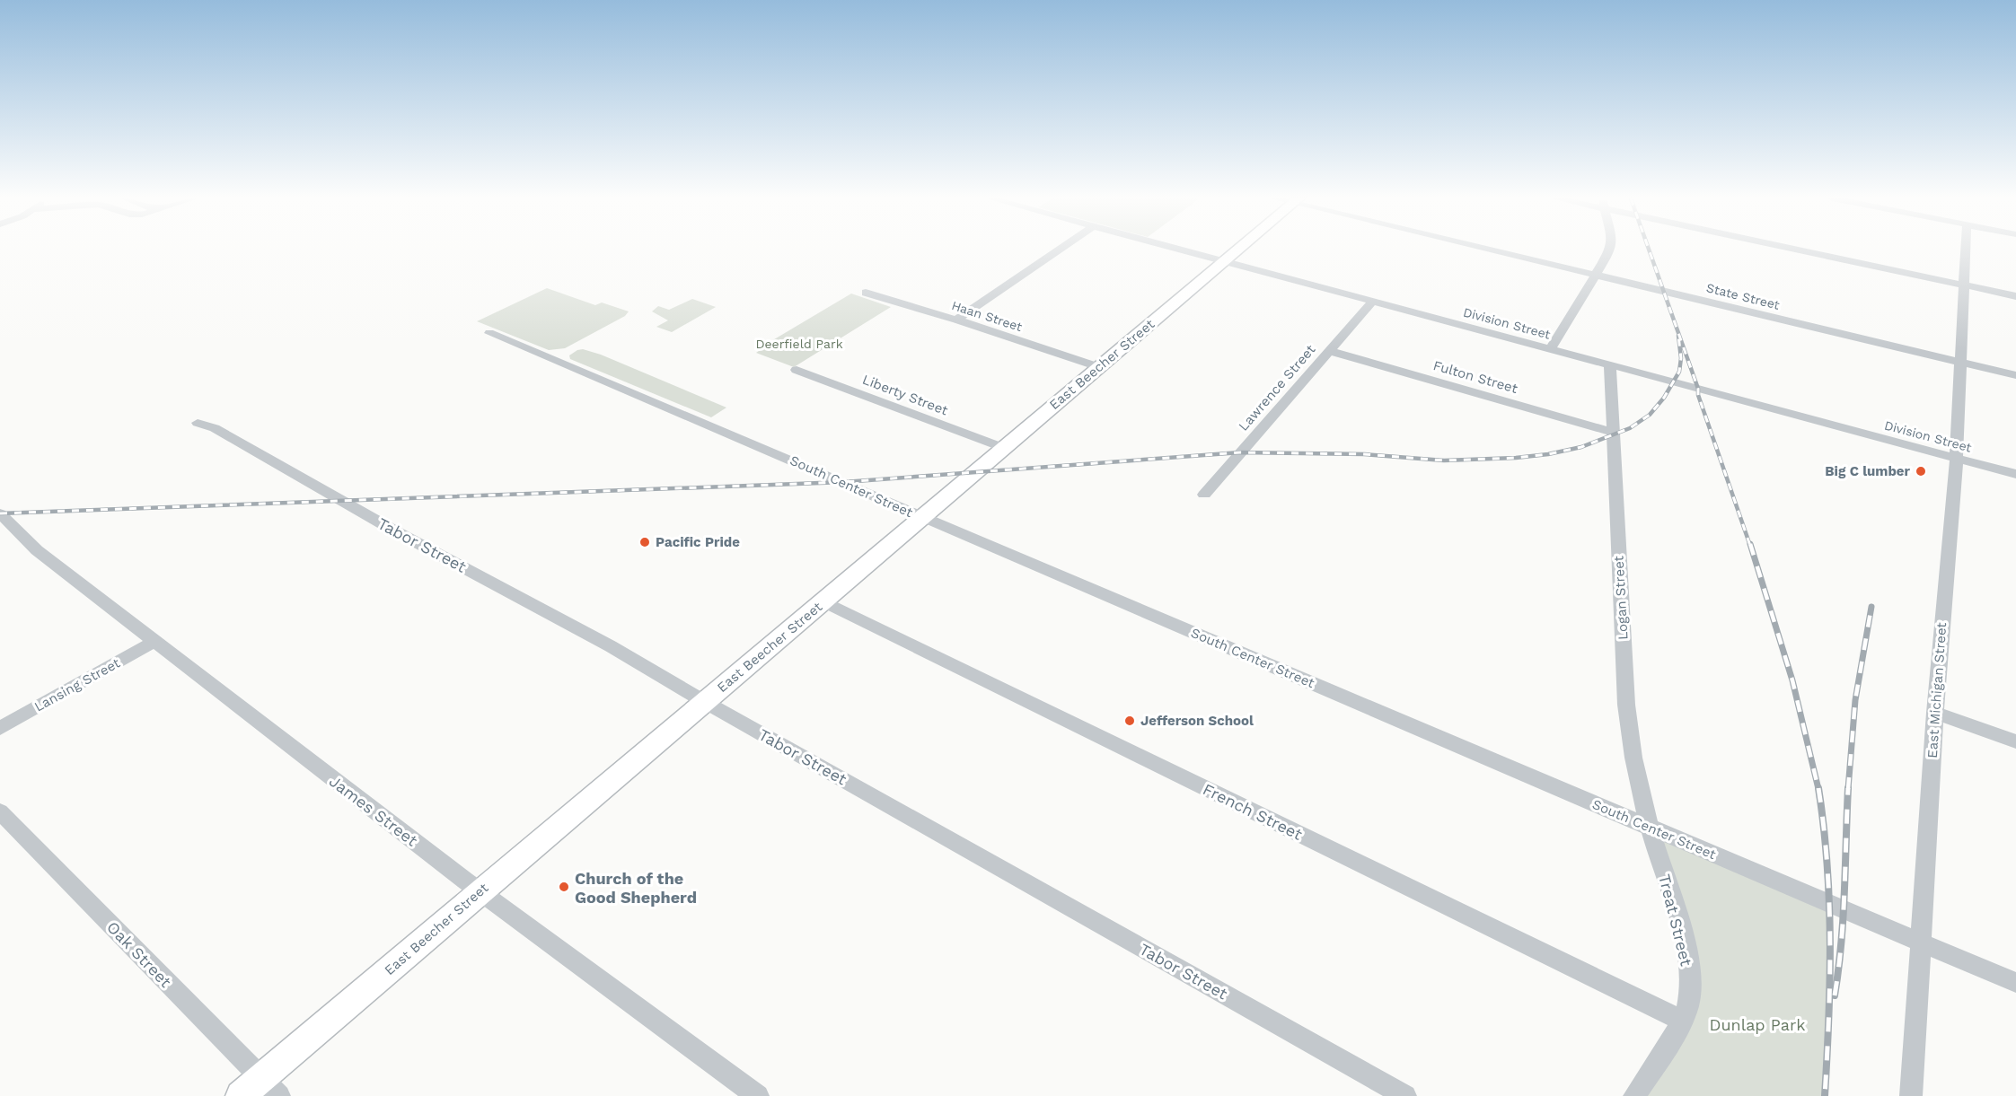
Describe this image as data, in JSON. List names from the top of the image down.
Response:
{
  "streets": {
    "main road": ["East Beecher Street"],
    "street": [
      "State Street",
      "Haan Street",
      "Division Street",
      "Fulton Street",
      "Lawrence Street",
      "Liberty Street",
      "South Center Street",
      "Tabor Street",
      "Logan Street",
      "Lansing Street",
      "East Michigan Street",
      "James Street",
      "French Street",
      "Treat Street",
      "Oak Street"
    ]
  },
  "crossings": [
    ["State Street", "East Michigan Street"],
    ["Haan Street", "East Beecher Street"],
    ["Division Street", "East Beecher Street"],
    ["Division Street", "Lawrence Street"],
    ["Division Street", "Logan Street"],
    ["Division Street", "East Michigan Street"],
    ["East Beecher Street", "Liberty Street"],
    ["East Beecher Street", "South Center Street"],
    ["East Beecher Street", "Tabor Street"],
    ["East Beecher Street", "James Street"],
    ["East Beecher Street", "French Street"],
    ["East Beecher Street", "Oak Street"],
    ["Fulton Street", "Lawrence Street"],
    ["Fulton Street", "Logan Street"],
    ["South Center Street", "Logan Street"],
    ["South Center Street", "East Michigan Street"],
    ["South Center Street", "Treat Street"],
    ["Logan Street", "Treat Street"],
    ["Lansing Street", "James Street"],
    ["French Street", "Treat Street"]
  ],
  "parks": ["Deerfield Park", "Dunlap Park"],
  "places": [
    "Big C lumber",
    "Pacific Pride",
    "Jefferson School",
    "Church of the Good Shepherd"
  ]
}
